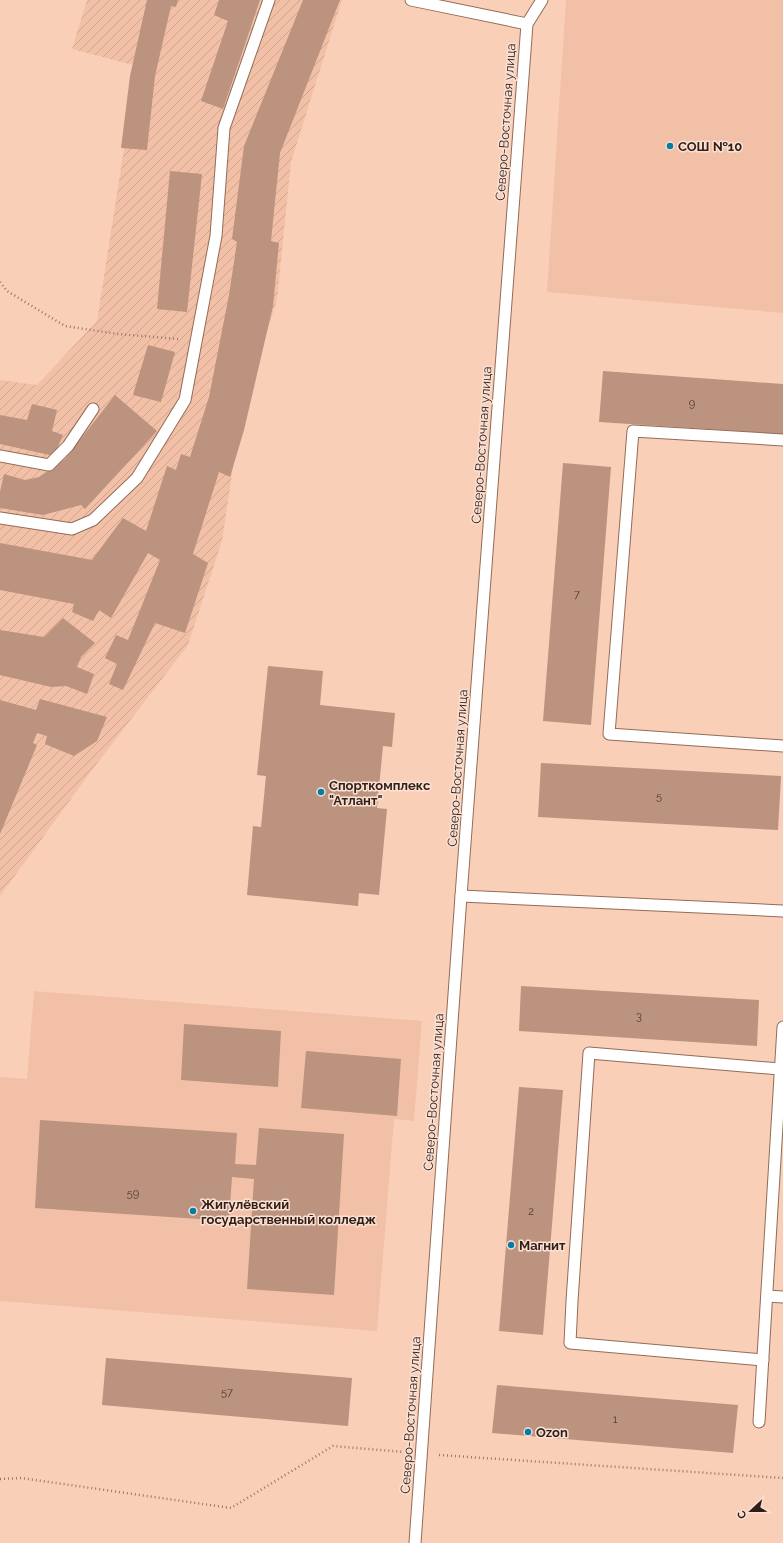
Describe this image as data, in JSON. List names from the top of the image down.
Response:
{
  "streets": {
    "lane": ["Северо-Восточная улица"]
  },
  "places": [
    "СОШ №10",
    "Спорткомплекс \"Атлант\"",
    "Жигулёвский государственный колледж",
    "Магнит",
    "Ozon"
  ],
  "house_numbers": [
    "9",
    "7",
    "5",
    "3",
    "59",
    "2",
    "57",
    "1"
  ],
  "north": "left"
}
